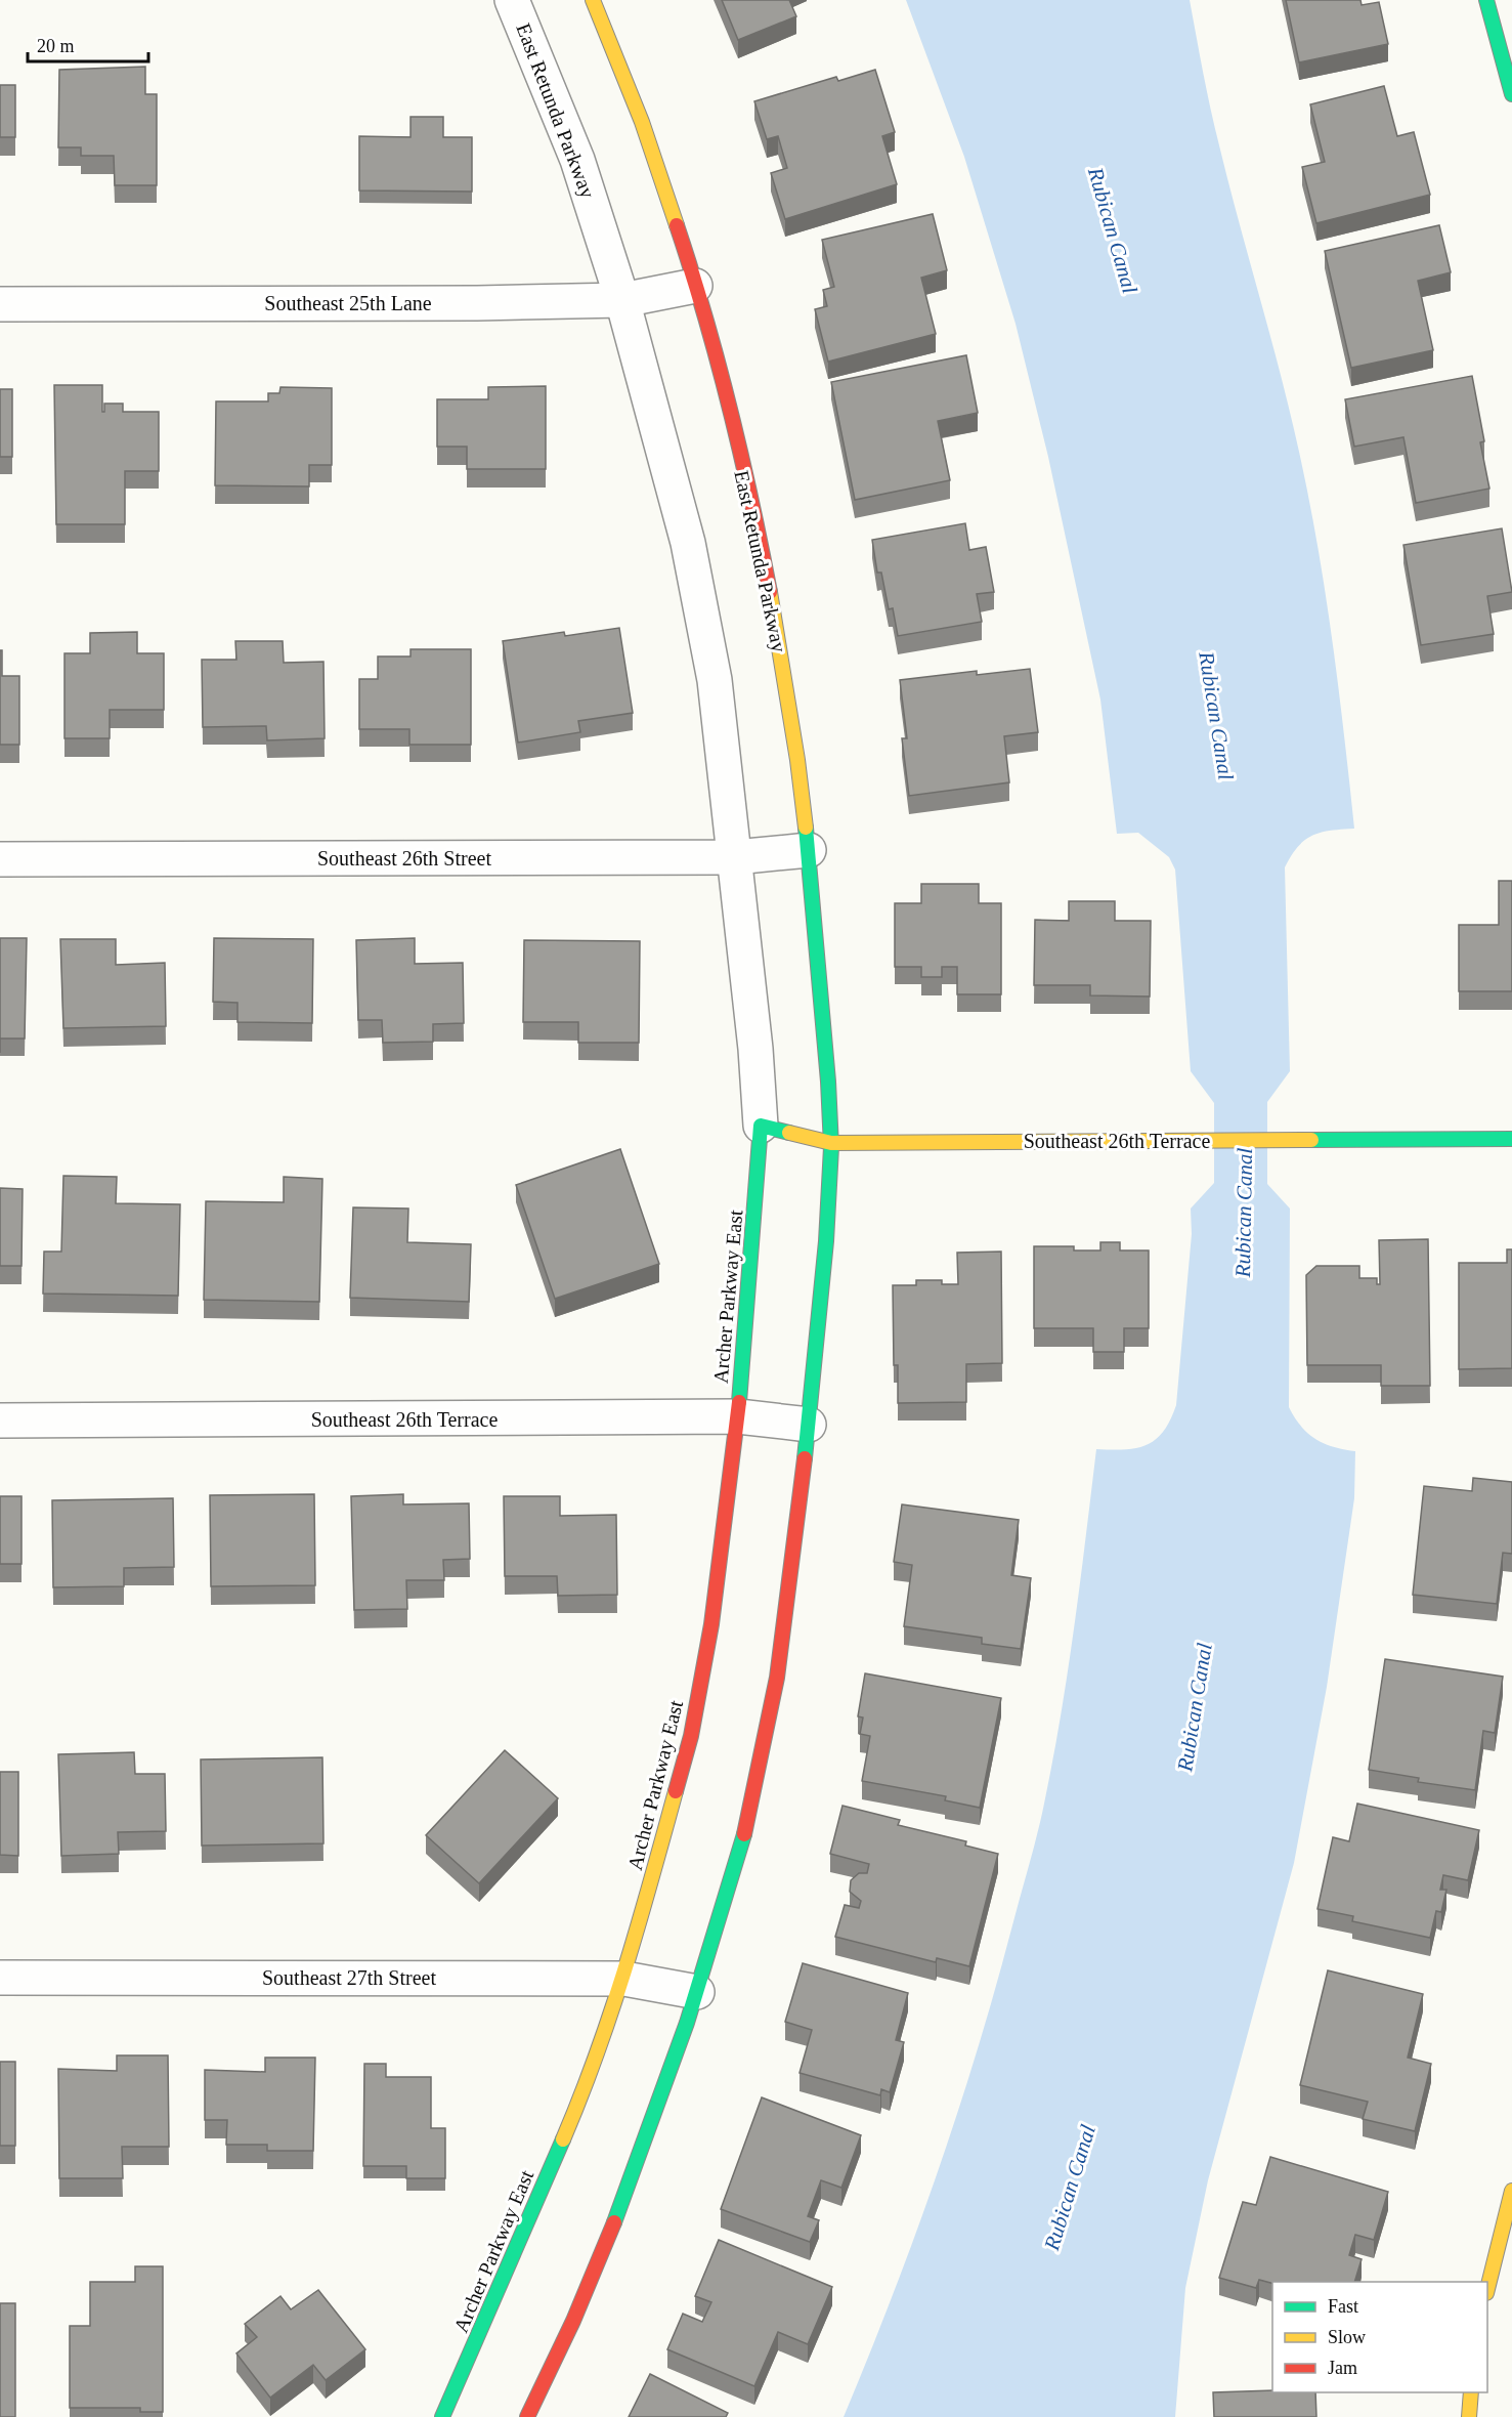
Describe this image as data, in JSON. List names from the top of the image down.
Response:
{
  "streets": {
    "street": [
      "East Retunda Parkway",
      "Southeast 25th Lane",
      "Southeast 26th Street",
      "Southeast 26th Terrace",
      "Archer Parkway East",
      "Southeast 27th Street"
    ]
  },
  "crossings": [
    ["East Retunda Parkway", "Southeast 25th Lane"],
    ["East Retunda Parkway", "Southeast 26th Street"],
    ["East Retunda Parkway", "Southeast 26th Terrace"],
    ["East Retunda Parkway", "Archer Parkway East"],
    ["Southeast 26th Terrace", "Archer Parkway East"],
    ["Archer Parkway East", "Southeast 27th Street"]
  ],
  "water": ["Rubican Canal"],
  "legend": ["Fast", "Slow", "Jam"],
  "scale_bar": "20 m"
}
